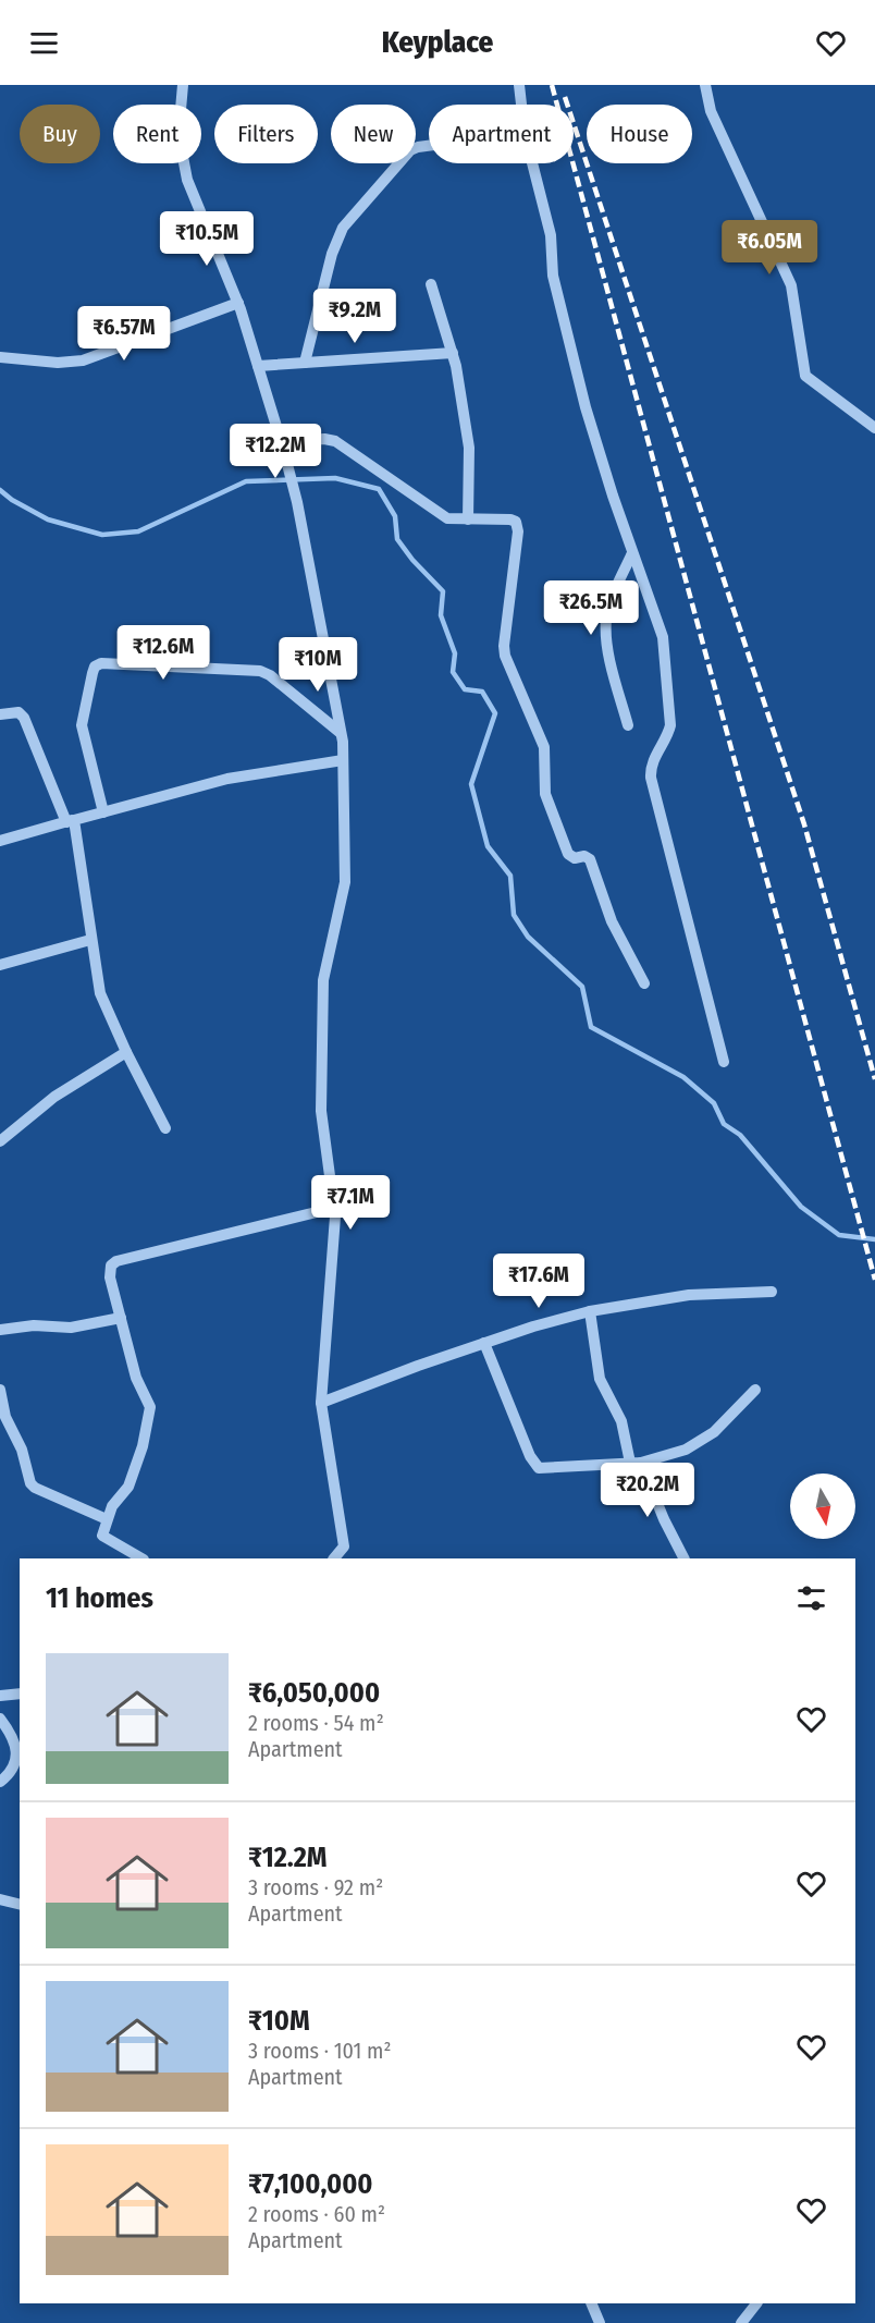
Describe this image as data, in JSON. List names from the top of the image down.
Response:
{
  "north": "bottom",
  "page": {
    "header": "Keyplace",
    "chip": [
      "Buy",
      "Rent",
      "Filters",
      "New",
      "Apartment",
      "House"
    ],
    "price": [
      "₹10.5M",
      "₹6.05M",
      "₹9.2M",
      "₹6.57M",
      "₹12.2M",
      "₹26.5M",
      "₹12.6M",
      "₹10M",
      "₹7.1M",
      "₹17.6M",
      "₹20.2M"
    ],
    "heading": "11 homes",
    "list": [
      {
        "name": "₹6,050,000",
        "note": "2 rooms · 54 m² · Apartment"
      },
      {
        "name": "₹12.2M",
        "note": "3 rooms · 92 m² · Apartment"
      },
      {
        "name": "₹10M",
        "note": "3 rooms · 101 m² · Apartment"
      },
      {
        "name": "₹7,100,000",
        "note": "2 rooms · 60 m² · Apartment"
      }
    ]
  }
}
